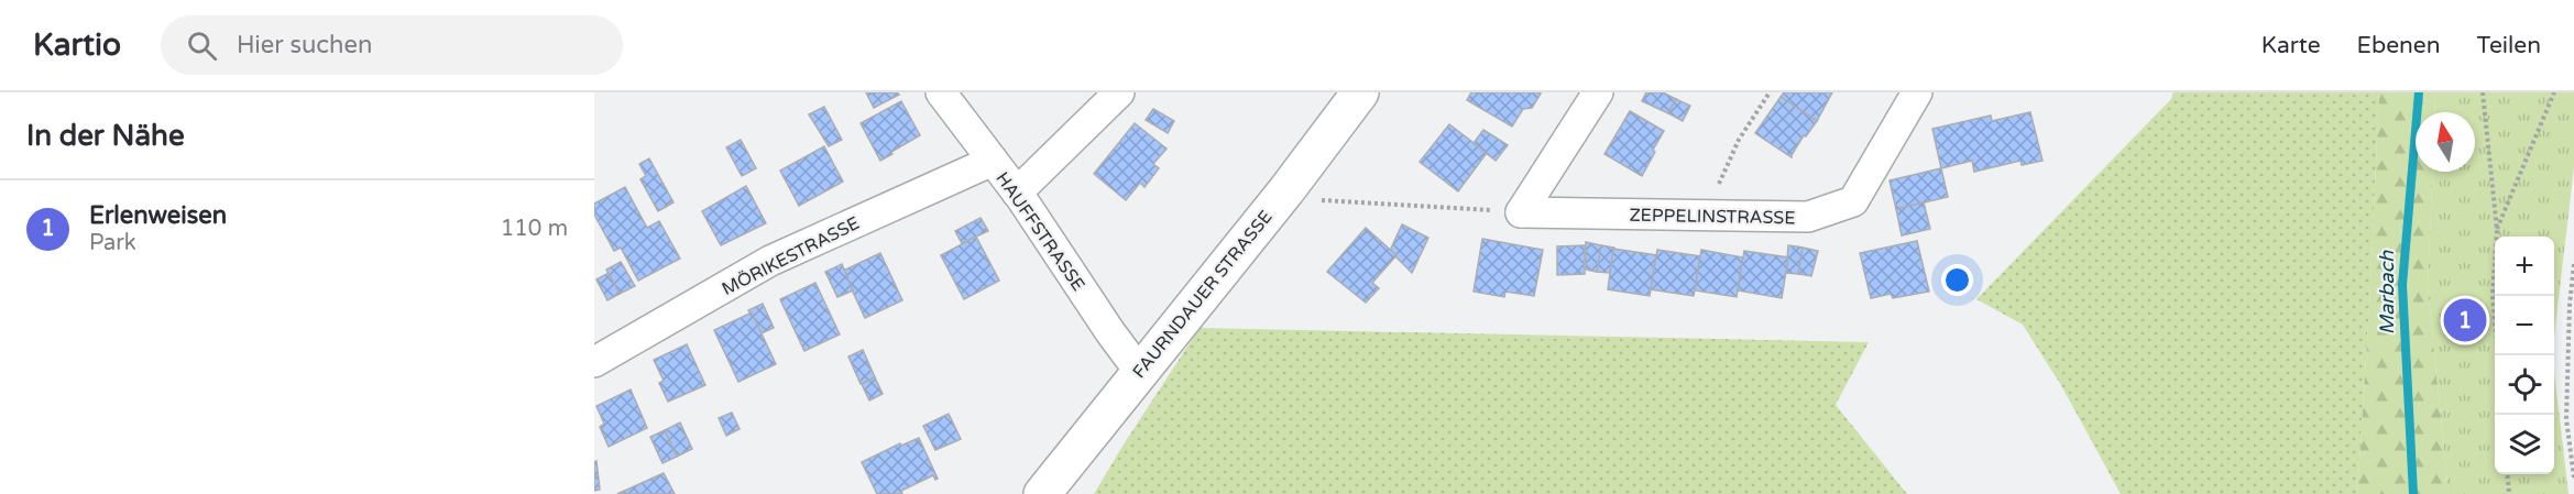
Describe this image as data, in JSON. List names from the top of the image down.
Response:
{
  "streets": {
    "street": [
      "ZEPPELINSTRASSE",
      "HAUFFSTRASSE",
      "MÖRIKESTRASSE",
      "FAURNDAUER STRASSE"
    ]
  },
  "crossings": [
    ["HAUFFSTRASSE", "MÖRIKESTRASSE"],
    ["HAUFFSTRASSE", "FAURNDAUER STRASSE"]
  ],
  "water": ["Marbach"],
  "north": "top",
  "page": {
    "header": "Kartio",
    "search": "Hier suchen",
    "nav": ["Karte", "Ebenen", "Teilen"],
    "heading": "In der Nähe",
    "list": [
      {
        "mark": "1",
        "name": "Erlenweisen",
        "note": "Park",
        "value": "110 m"
      }
    ],
    "map_buttons": ["+", "−"],
    "pins": "1"
  }
}
